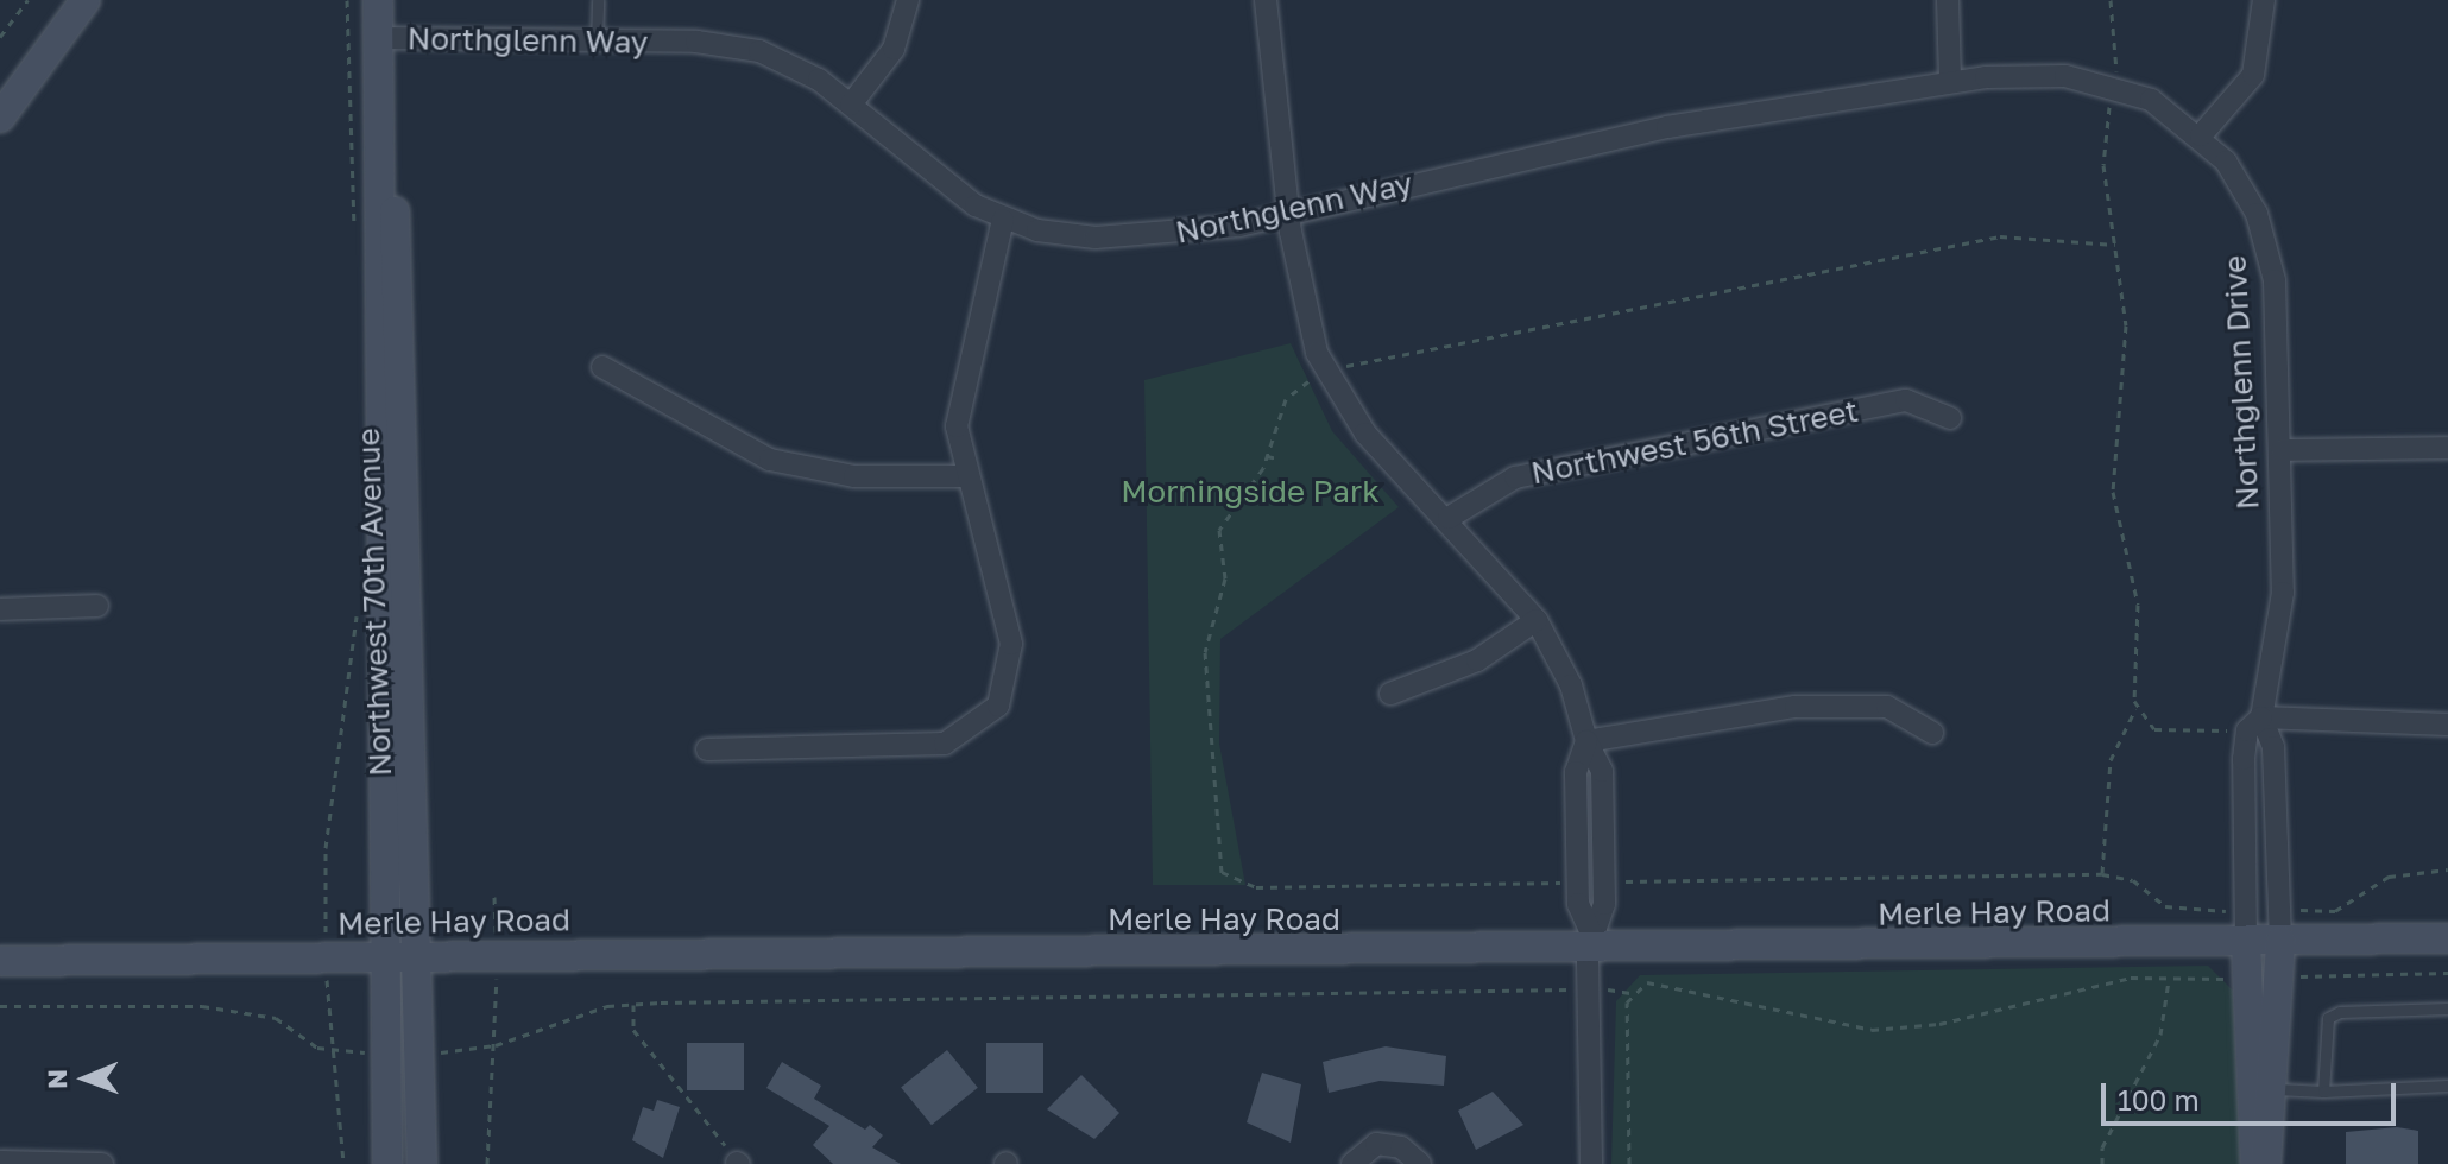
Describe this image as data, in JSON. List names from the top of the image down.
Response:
{
  "streets": {
    "main road": ["Northglenn Drive", "Northwest 70th Avenue", "Merle Hay Road"],
    "street": ["Northglenn Way", "Northwest 56th Street"]
  },
  "crossings": [
    ["Northglenn Way", "Northglenn Drive"],
    ["Northglenn Way", "Northwest 70th Avenue"],
    ["Northglenn Drive", "Merle Hay Road"],
    ["Northwest 70th Avenue", "Merle Hay Road"]
  ],
  "parks": ["Morningside Park"],
  "scale_bar": "100 m",
  "north": "left"
}
